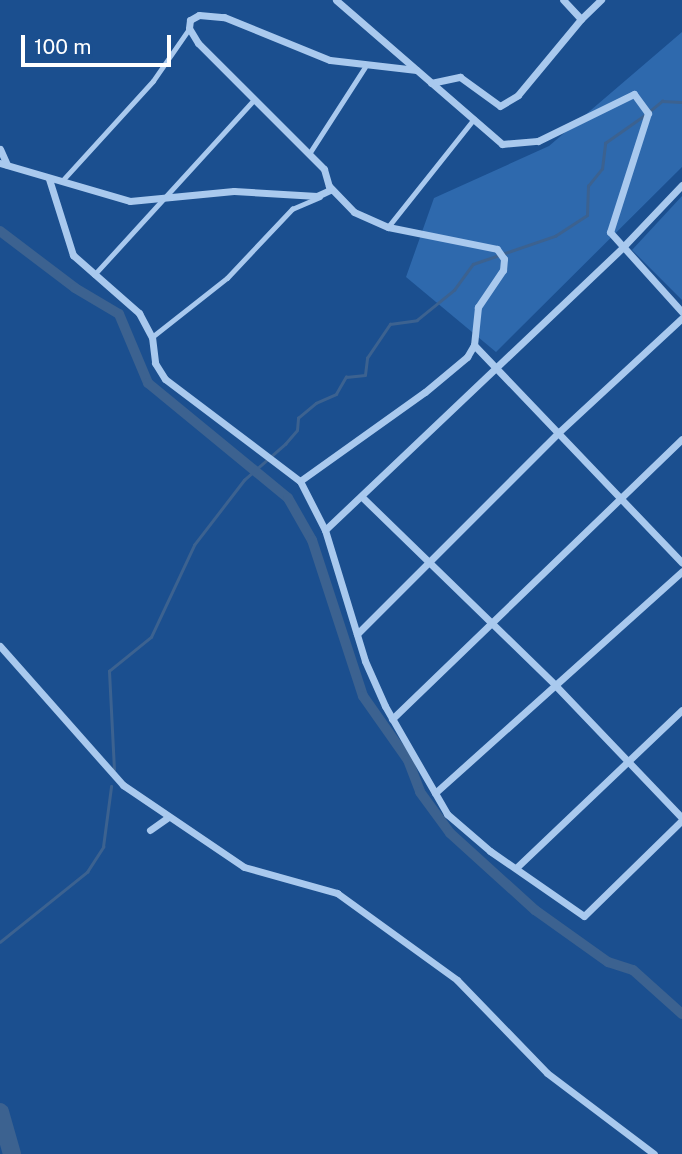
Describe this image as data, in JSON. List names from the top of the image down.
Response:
{
  "scale_bar": "100 m"
}
